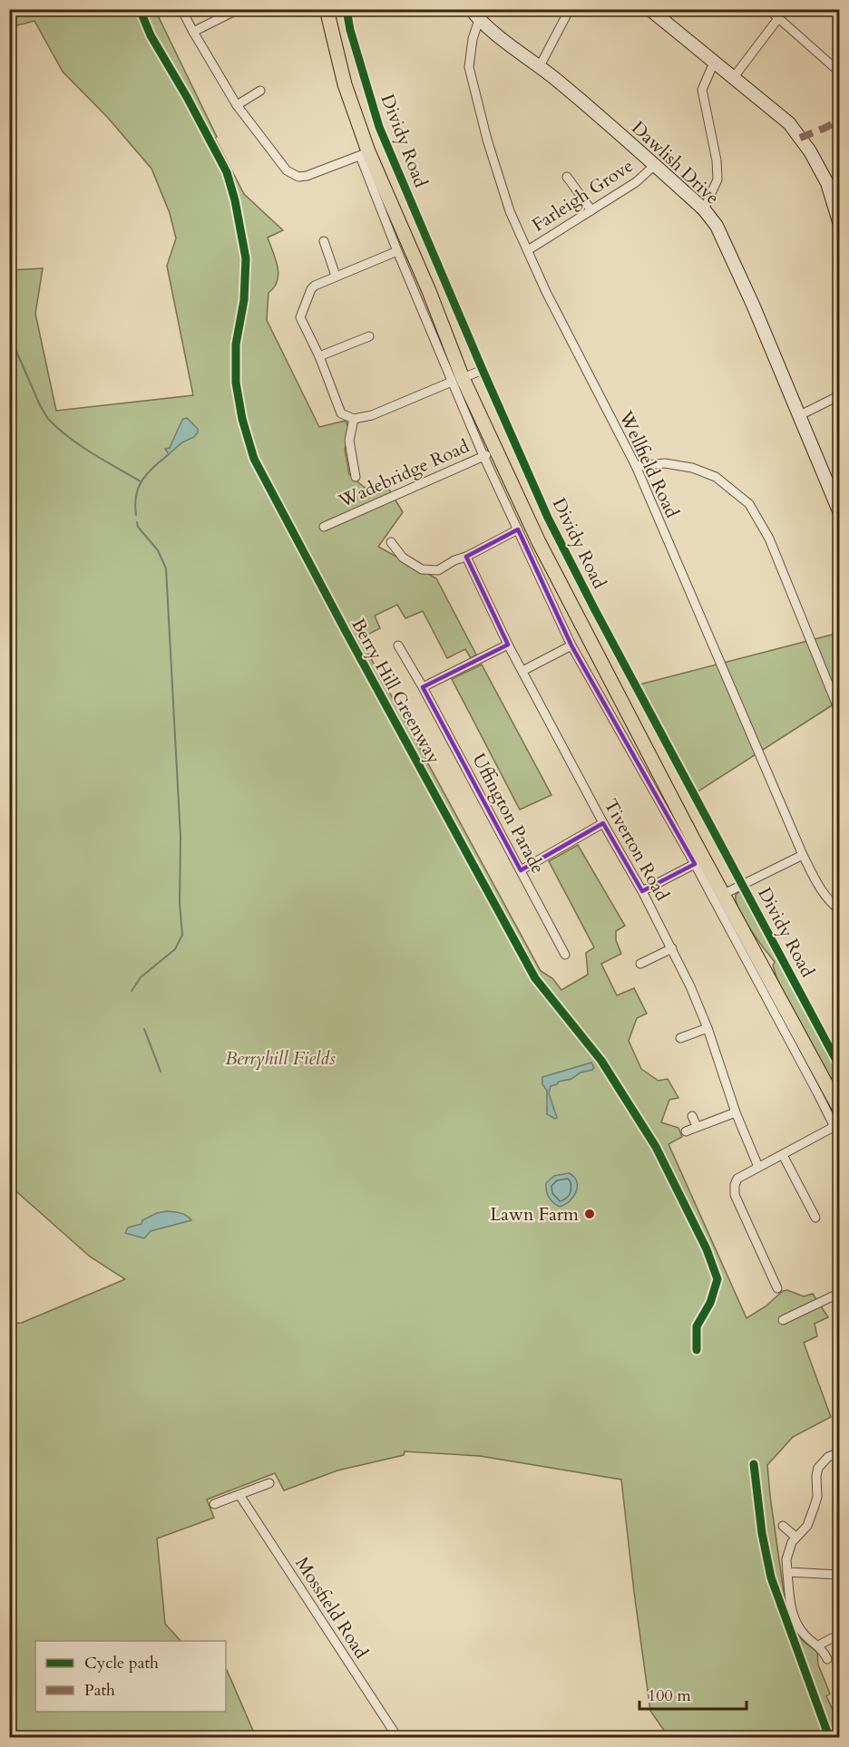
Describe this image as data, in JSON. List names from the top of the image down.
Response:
{
  "streets": {
    "main road": ["Dividy Road"],
    "street": [
      "Dawlish Drive",
      "Farleigh Grove",
      "Wellfield Road",
      "Wadebridge Road",
      "Uffington Parade",
      "Tiverton Road",
      "Mossfield Road"
    ],
    "cycle path": ["Berry Hill Greenway"]
  },
  "crossings": [
    ["Dividy Road", "Wadebridge Road"],
    ["Dawlish Drive", "Farleigh Grove"],
    ["Dawlish Drive", "Wellfield Road"],
    ["Farleigh Grove", "Wellfield Road"]
  ],
  "parks": ["Berryhill Fields"],
  "places": ["Lawn Farm"],
  "legend": ["Cycle path", "Path"],
  "scale_bar": "100 m"
}
